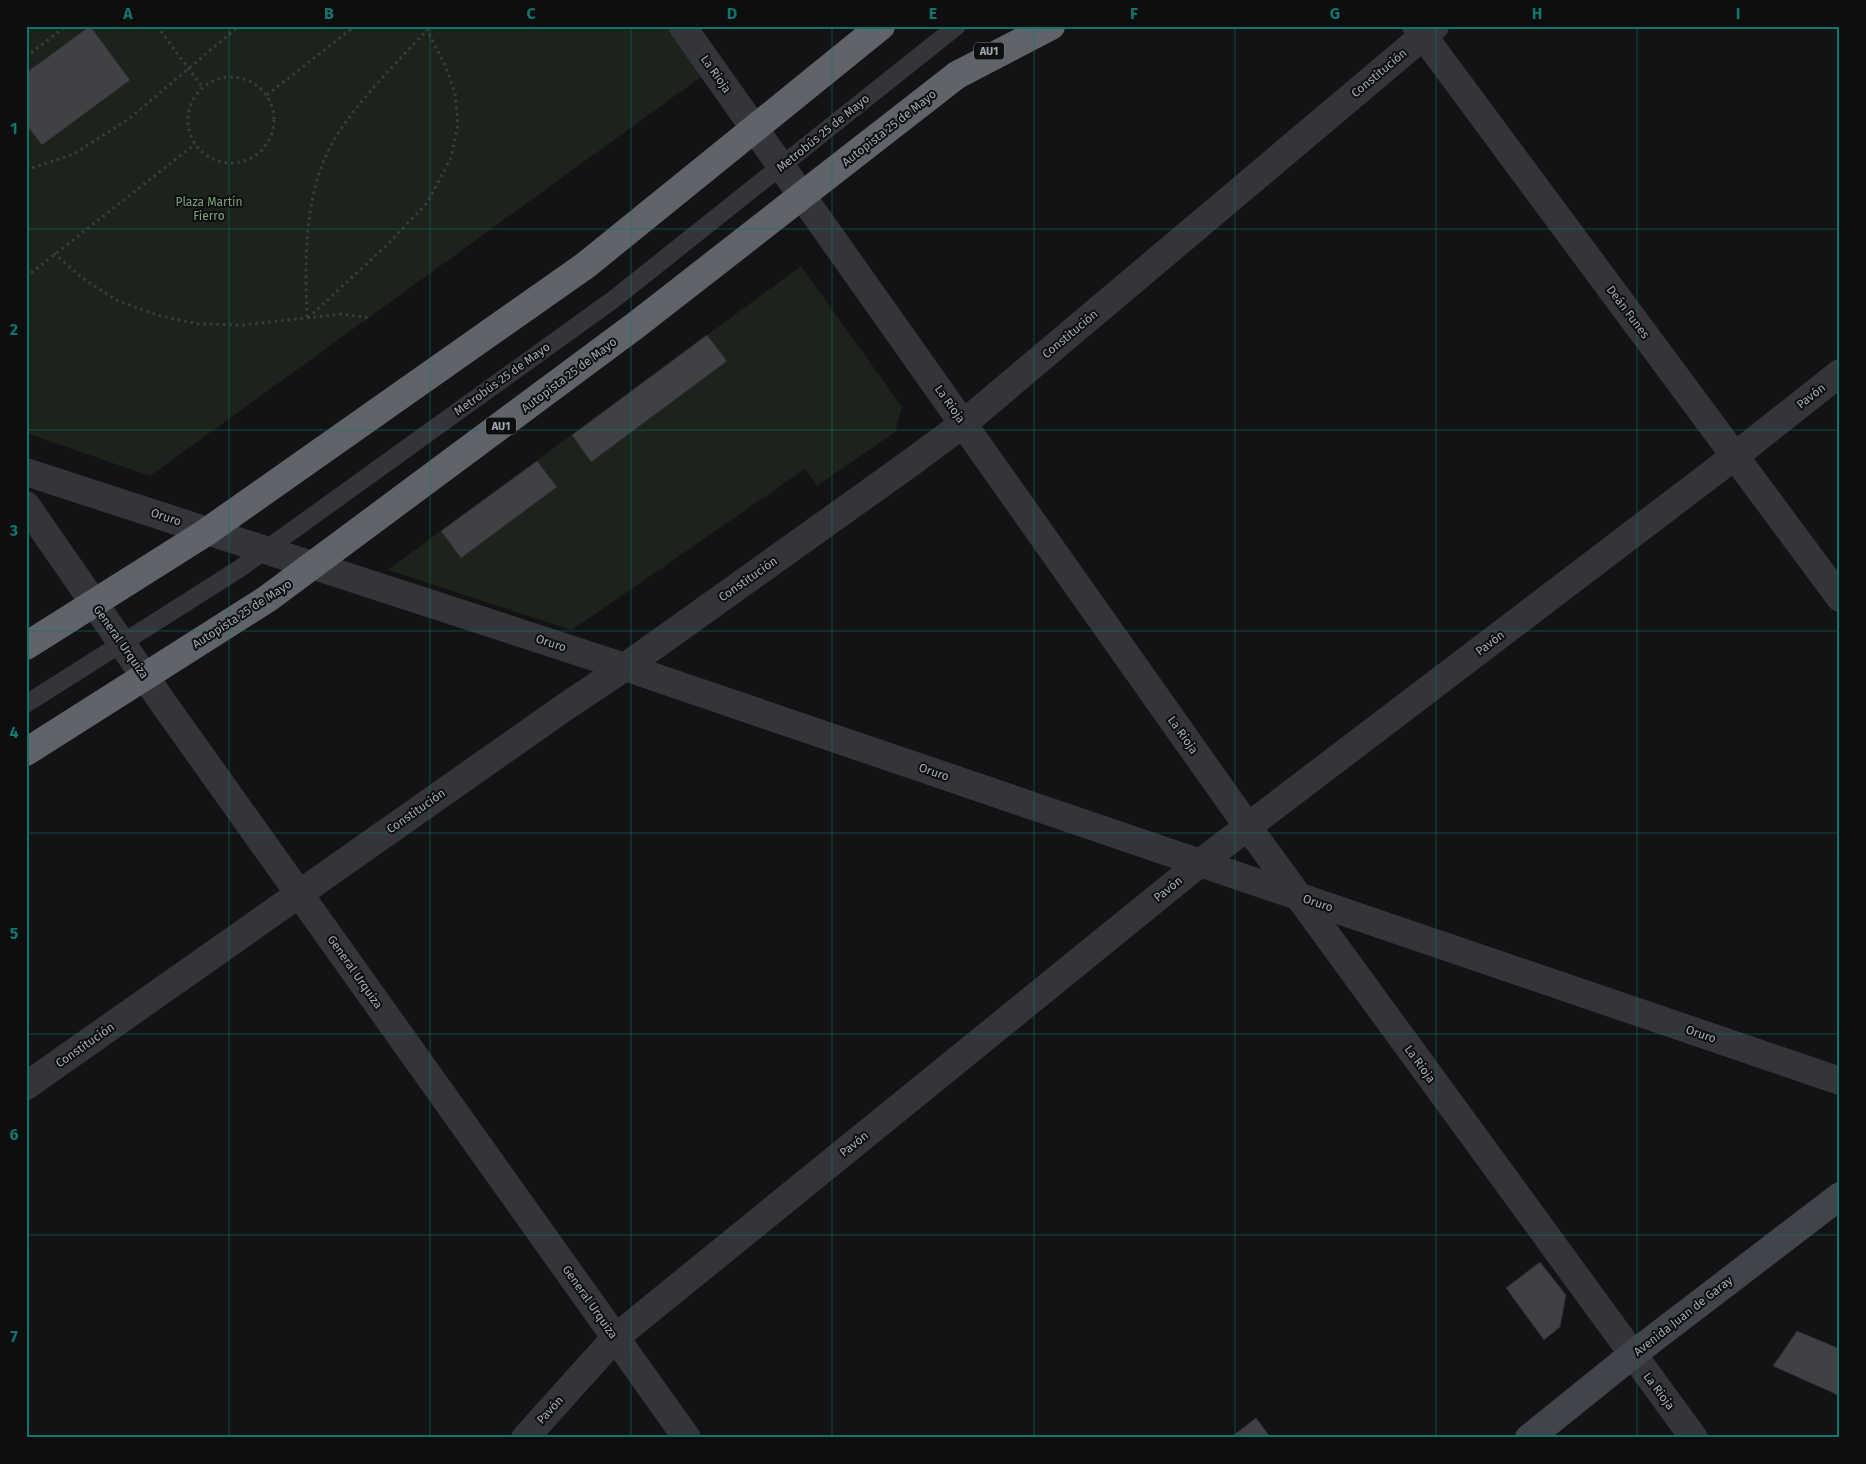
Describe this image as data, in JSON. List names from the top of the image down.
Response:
{
  "streets": {
    "highway": ["AU1", "Autopista 25 de Mayo"],
    "main road": ["Avenida Juan de Garay"],
    "street": [
      "Constitución",
      "La Rioja",
      "Deán Funes",
      "Pavón",
      "Oruro",
      "General Urquiza"
    ],
    "lane": ["Metrobús 25 de Mayo"]
  },
  "crossings": [
    ["Constitución", "La Rioja"],
    ["Constitución", "Deán Funes"],
    ["Constitución", "Oruro"],
    ["Constitución", "General Urquiza"],
    ["La Rioja", "Pavón"],
    ["La Rioja", "Oruro"],
    ["La Rioja", "Avenida Juan de Garay"],
    ["Deán Funes", "Pavón"],
    ["Pavón", "Oruro"],
    ["Pavón", "General Urquiza"]
  ],
  "parks": ["Plaza Martín Fierro"],
  "grid": {
    "columns": [
      "A",
      "B",
      "C",
      "D",
      "E",
      "F",
      "G",
      "H",
      "I"
    ],
    "rows": [
      "1",
      "2",
      "3",
      "4",
      "5",
      "6",
      "7"
    ]
  }
}
